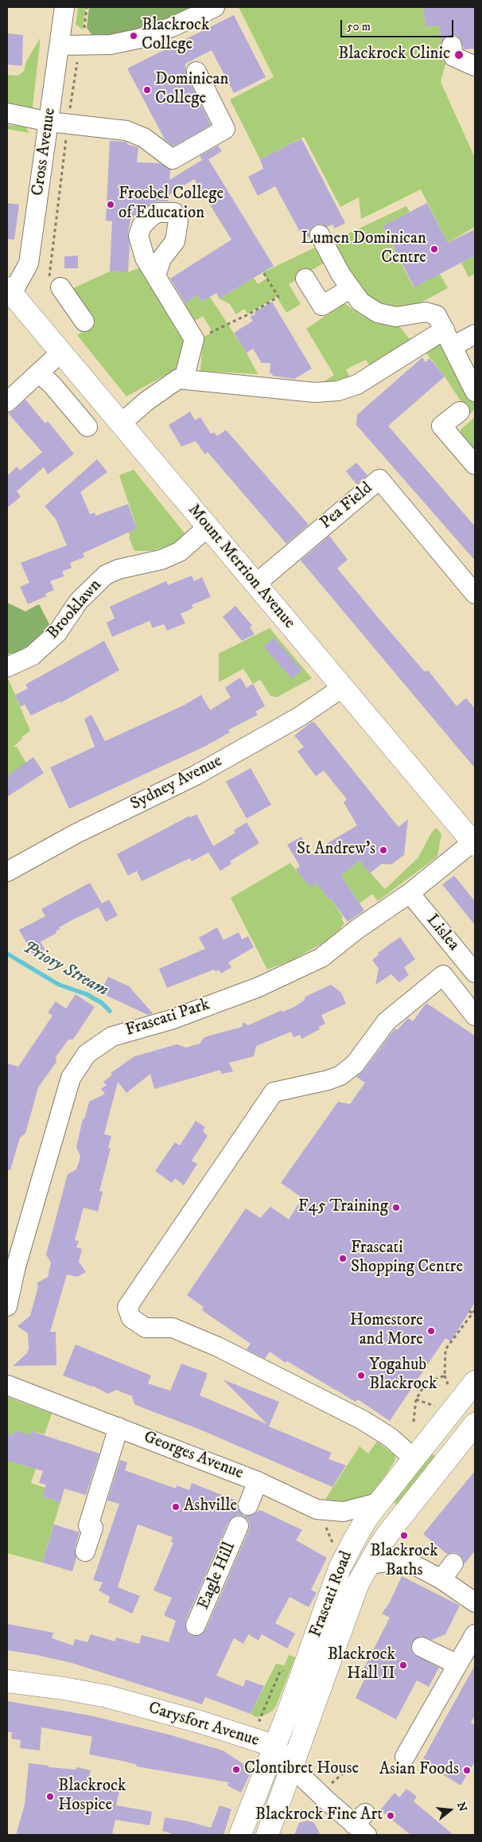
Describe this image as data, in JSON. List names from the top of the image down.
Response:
{
  "streets": {
    "main road": ["Mount Merrion Avenue", "Frascati Road", "Carysfort Avenue"],
    "street": [
      "Cross Avenue",
      "Pea Field",
      "Brooklawn",
      "Sydney Avenue",
      "Lislea",
      "Frascati Park",
      "Georges Avenue",
      "Eagle Hill"
    ]
  },
  "crossings": [
    ["Cross Avenue", "Mount Merrion Avenue"],
    ["Pea Field", "Mount Merrion Avenue"],
    ["Mount Merrion Avenue", "Brooklawn"],
    ["Mount Merrion Avenue", "Sydney Avenue"],
    ["Mount Merrion Avenue", "Frascati Park"],
    ["Lislea", "Frascati Park"],
    ["Georges Avenue", "Frascati Road"],
    ["Frascati Road", "Carysfort Avenue"]
  ],
  "water": ["Priory Stream"],
  "places": [
    "Blackrock College",
    "Blackrock Clinic",
    "Dominican College",
    "Froebel College of Education",
    "Lumen Dominican Centre",
    "St Andrew's",
    "F45 Training",
    "Frascati Shopping Centre",
    "Homestore and More",
    "Yogahub Blackrock",
    "Ashville",
    "Blackrock Baths",
    "Blackrock Hall II",
    "Clontibret House",
    "Asian Foods",
    "Blackrock Hospice",
    "Blackrock Fine Art"
  ],
  "scale_bar": "50 m",
  "north": "right"
}
